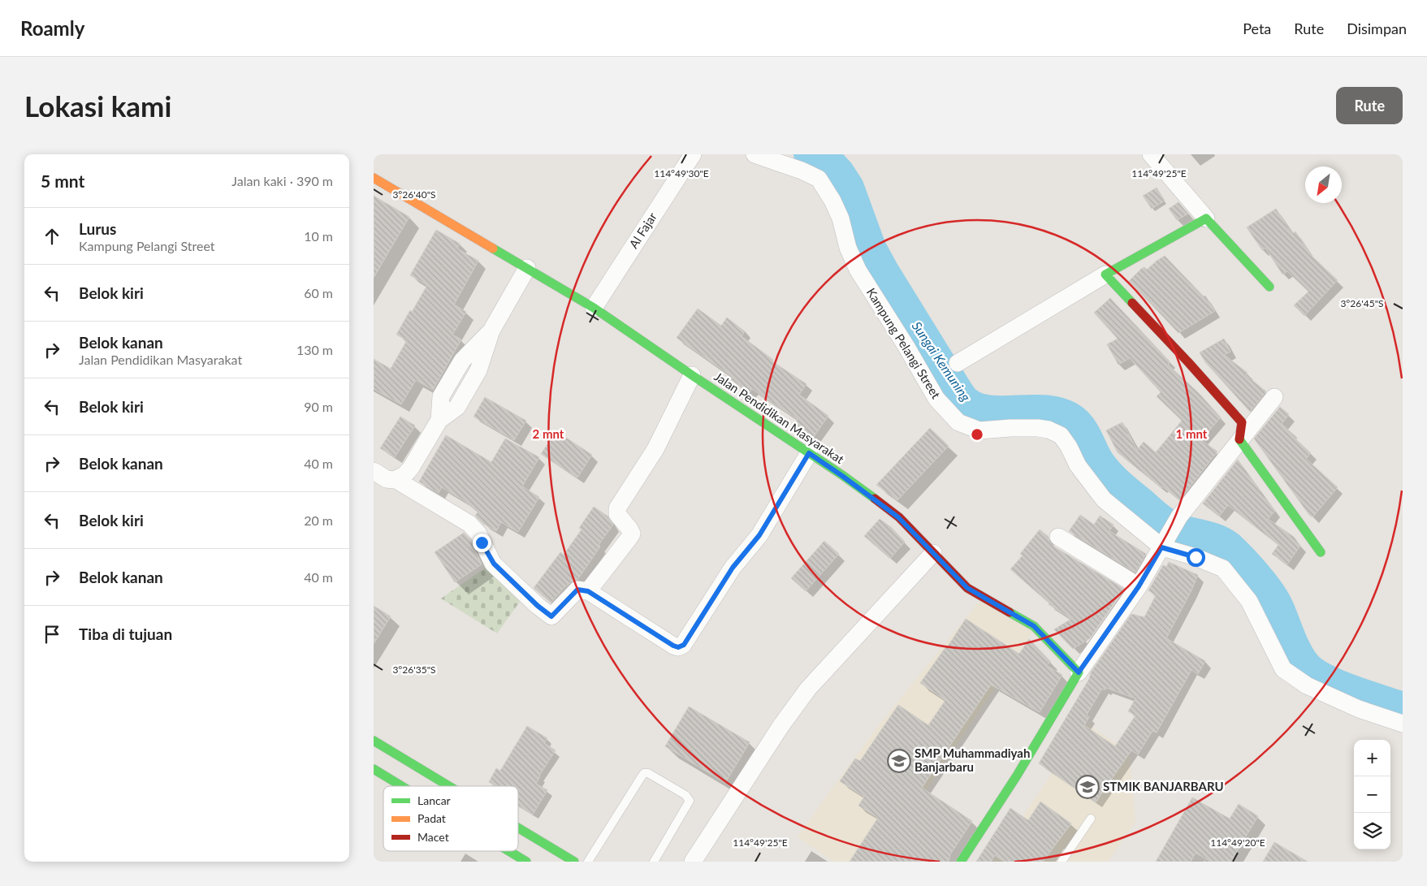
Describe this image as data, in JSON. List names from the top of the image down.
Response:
{
  "streets": {
    "main road": ["Jalan Pendidikan Masyarakat"],
    "street": ["Al Fajar", "Kampung Pelangi Street"]
  },
  "crossings": [
    ["Al Fajar", "Jalan Pendidikan Masyarakat"]
  ],
  "water": ["Sungai Kemuning"],
  "places": {
    "school or university": ["SMP Muhammadiyah Banjarbaru", "STMIK BANJARBARU"]
  },
  "legend": ["Lancar", "Padat", "Macet"],
  "north": "bottom left",
  "page": {
    "header": "Roamly",
    "nav": ["Peta", "Rute", "Disimpan"],
    "buttons": "Rute",
    "title": "Lokasi kami",
    "heading": ["5 mnt", "Jalan kaki · 390 m"],
    "list": [
      ["Lurus", "Kampung Pelangi Street", "10 m"],
      ["Belok kiri", "60 m"],
      ["Belok kanan", "Jalan Pendidikan Masyarakat", "130 m"],
      ["Belok kiri", "90 m"],
      ["Belok kanan", "40 m"],
      ["Belok kiri", "20 m"],
      ["Belok kanan", "40 m"],
      "Tiba di tujuan"
    ],
    "map_buttons": ["+", "−"]
  },
  "coordinates": [
    "114°49'30\"E",
    "114°49'25\"E",
    "3°26'40\"S",
    "3°26'45\"S",
    "3°26'35\"S",
    "114°49'20\"E"
  ],
  "rings": ["1 mnt", "2 mnt"]
}
